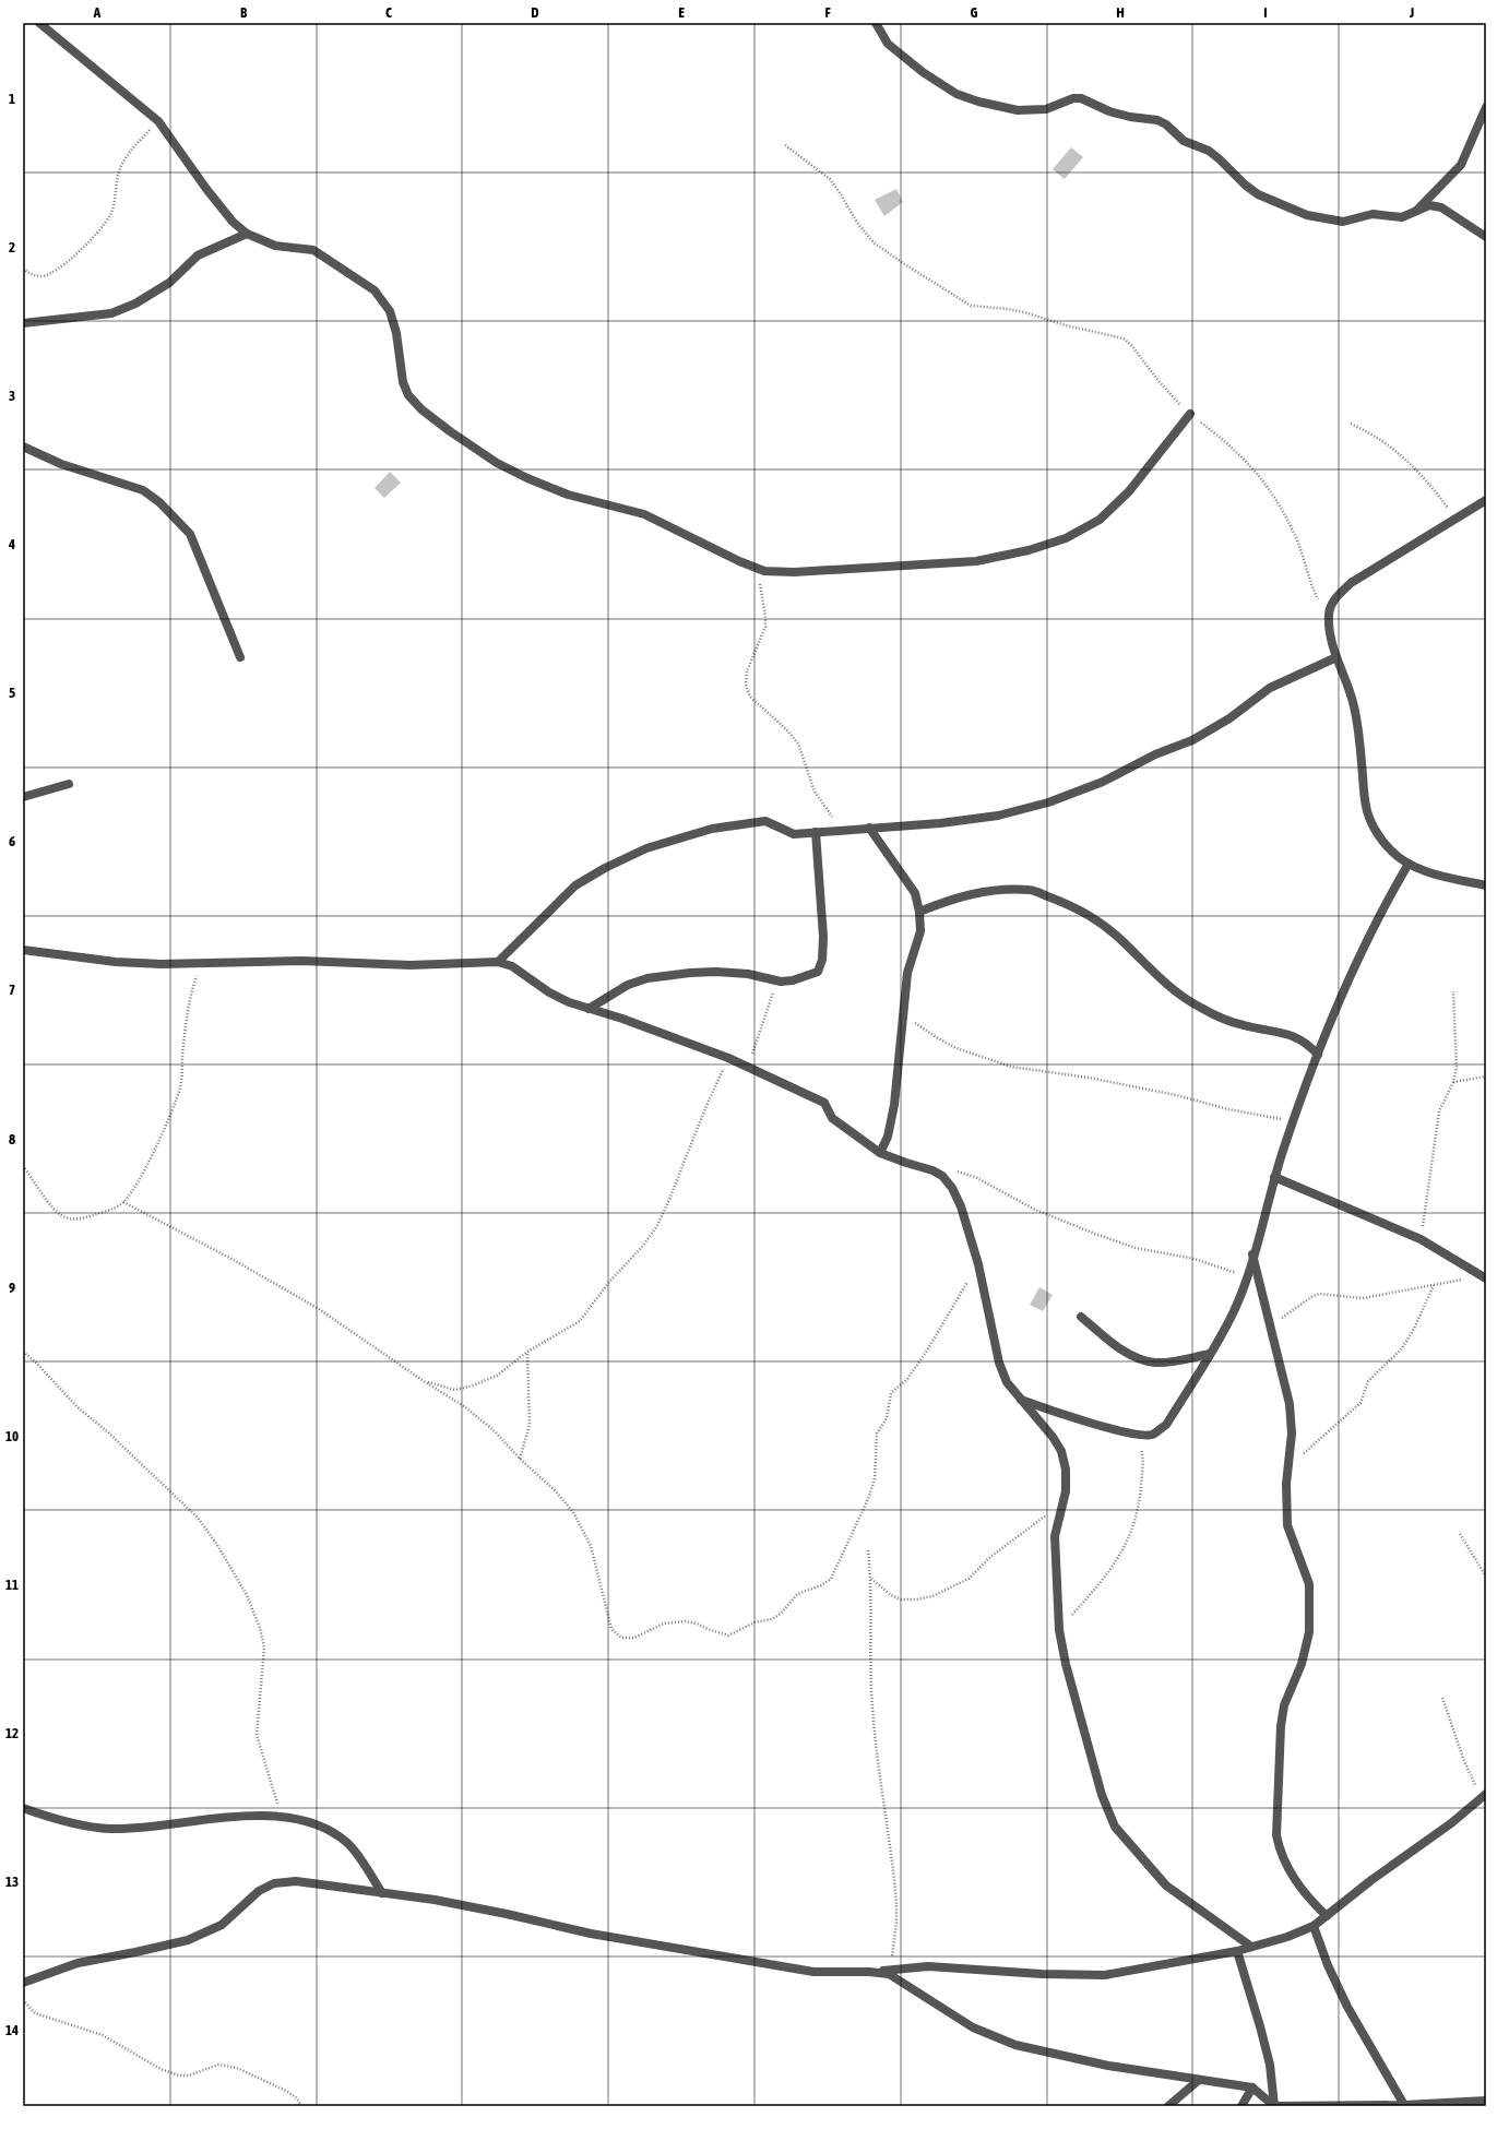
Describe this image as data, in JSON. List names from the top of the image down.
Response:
{
  "grid": {
    "columns": [
      "A",
      "B",
      "C",
      "D",
      "E",
      "F",
      "G",
      "H",
      "I",
      "J"
    ],
    "rows": [
      "1",
      "2",
      "3",
      "4",
      "5",
      "6",
      "7",
      "8",
      "9",
      "10",
      "11",
      "12",
      "13",
      "14"
    ]
  }
}
